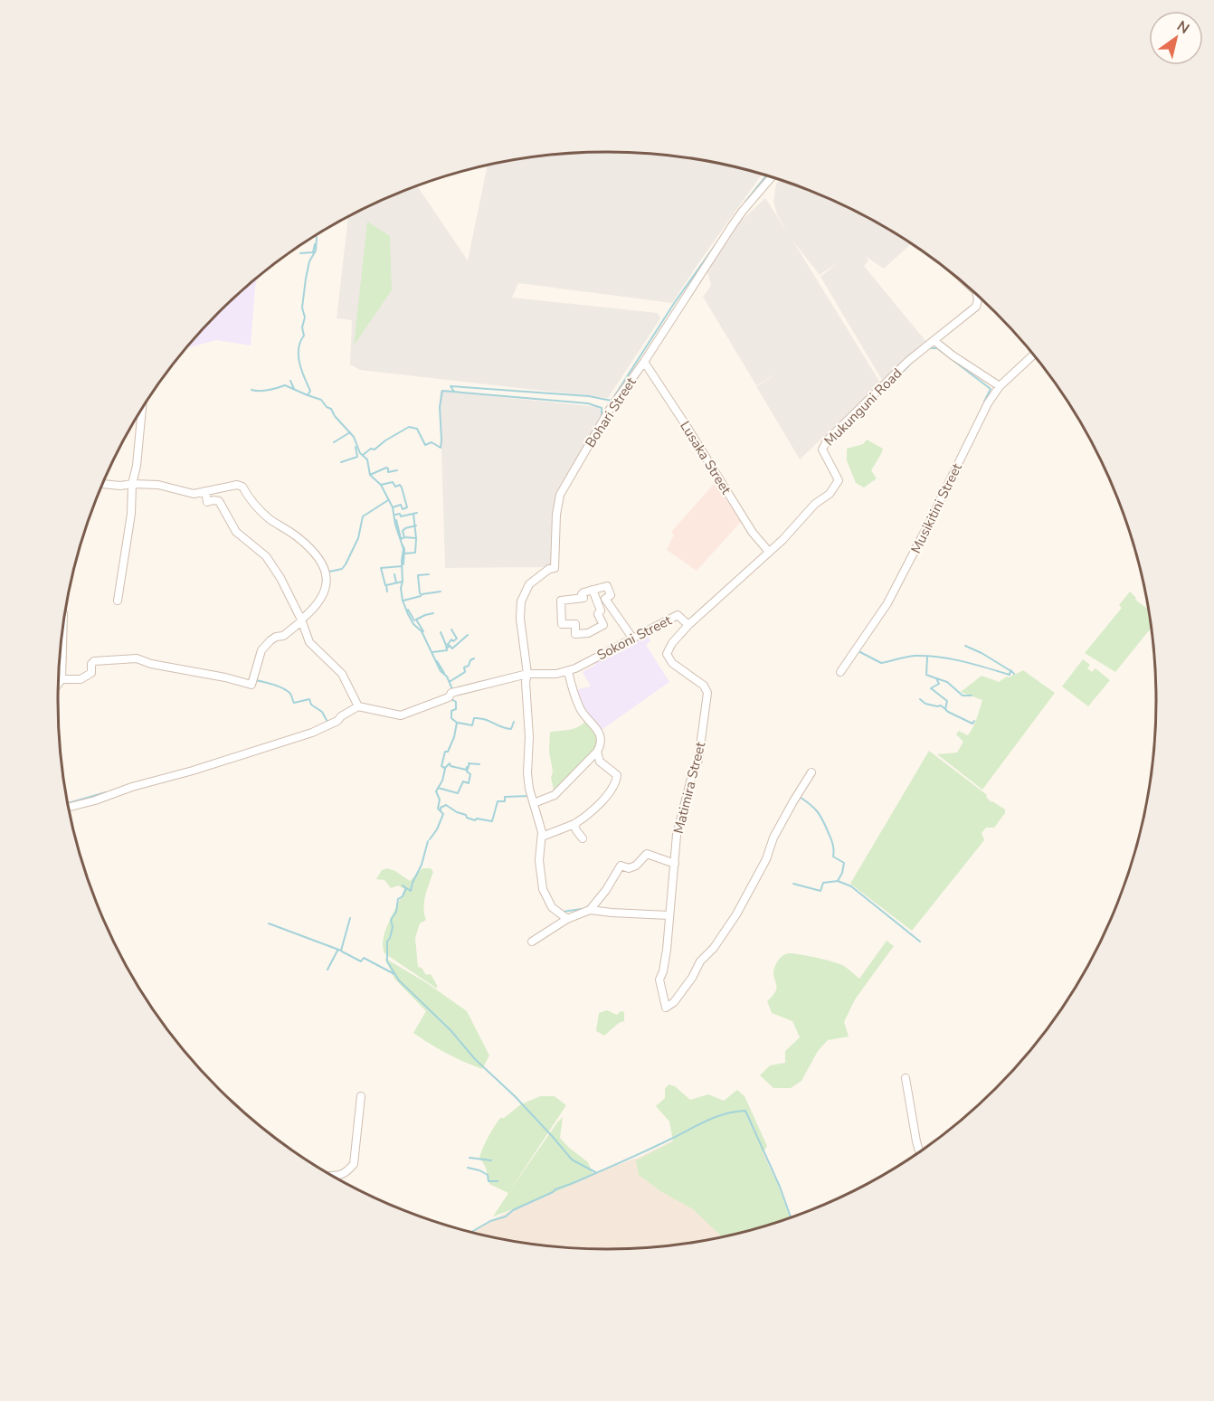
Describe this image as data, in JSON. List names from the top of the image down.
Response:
{
  "streets": {
    "street": [
      "Mukunguni Road",
      "Bohari Street",
      "Lusaka Street",
      "Musikitini Street",
      "Sokoni Street",
      "Matimira Street"
    ]
  },
  "crossings": [
    ["Mukunguni Road", "Lusaka Street"],
    ["Mukunguni Road", "Sokoni Street"],
    ["Bohari Street", "Lusaka Street"],
    ["Lusaka Street", "Sokoni Street"],
    ["Sokoni Street", "Matimira Street"]
  ],
  "north": "top right"
}
